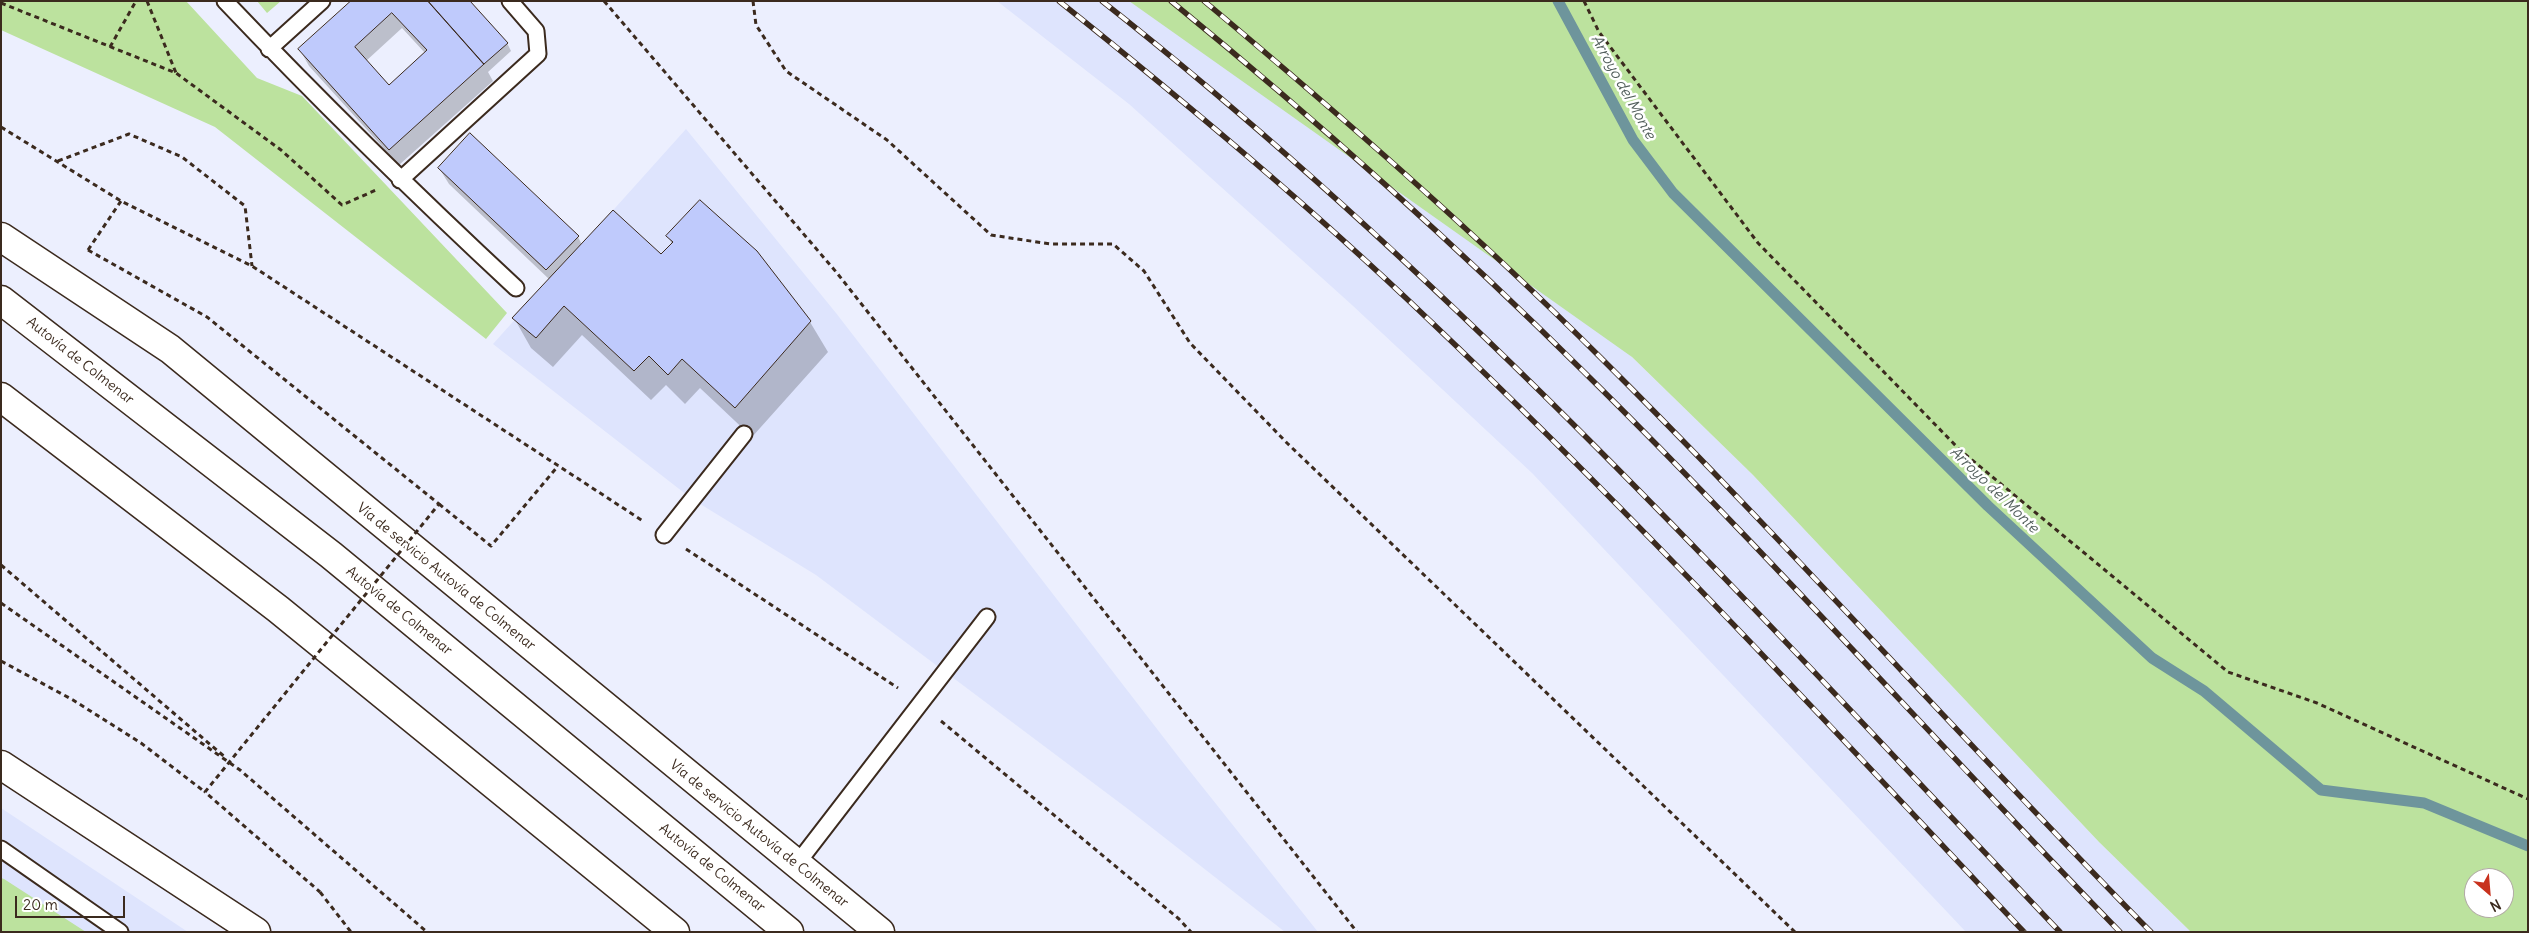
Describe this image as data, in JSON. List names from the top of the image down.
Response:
{
  "streets": {
    "main road": ["Autovía de Colmenar", "Vía de servicio Autovía de Colmenar"]
  },
  "water": ["Arroyo del Monte"],
  "scale_bar": "20 m",
  "north": "bottom right"
}
